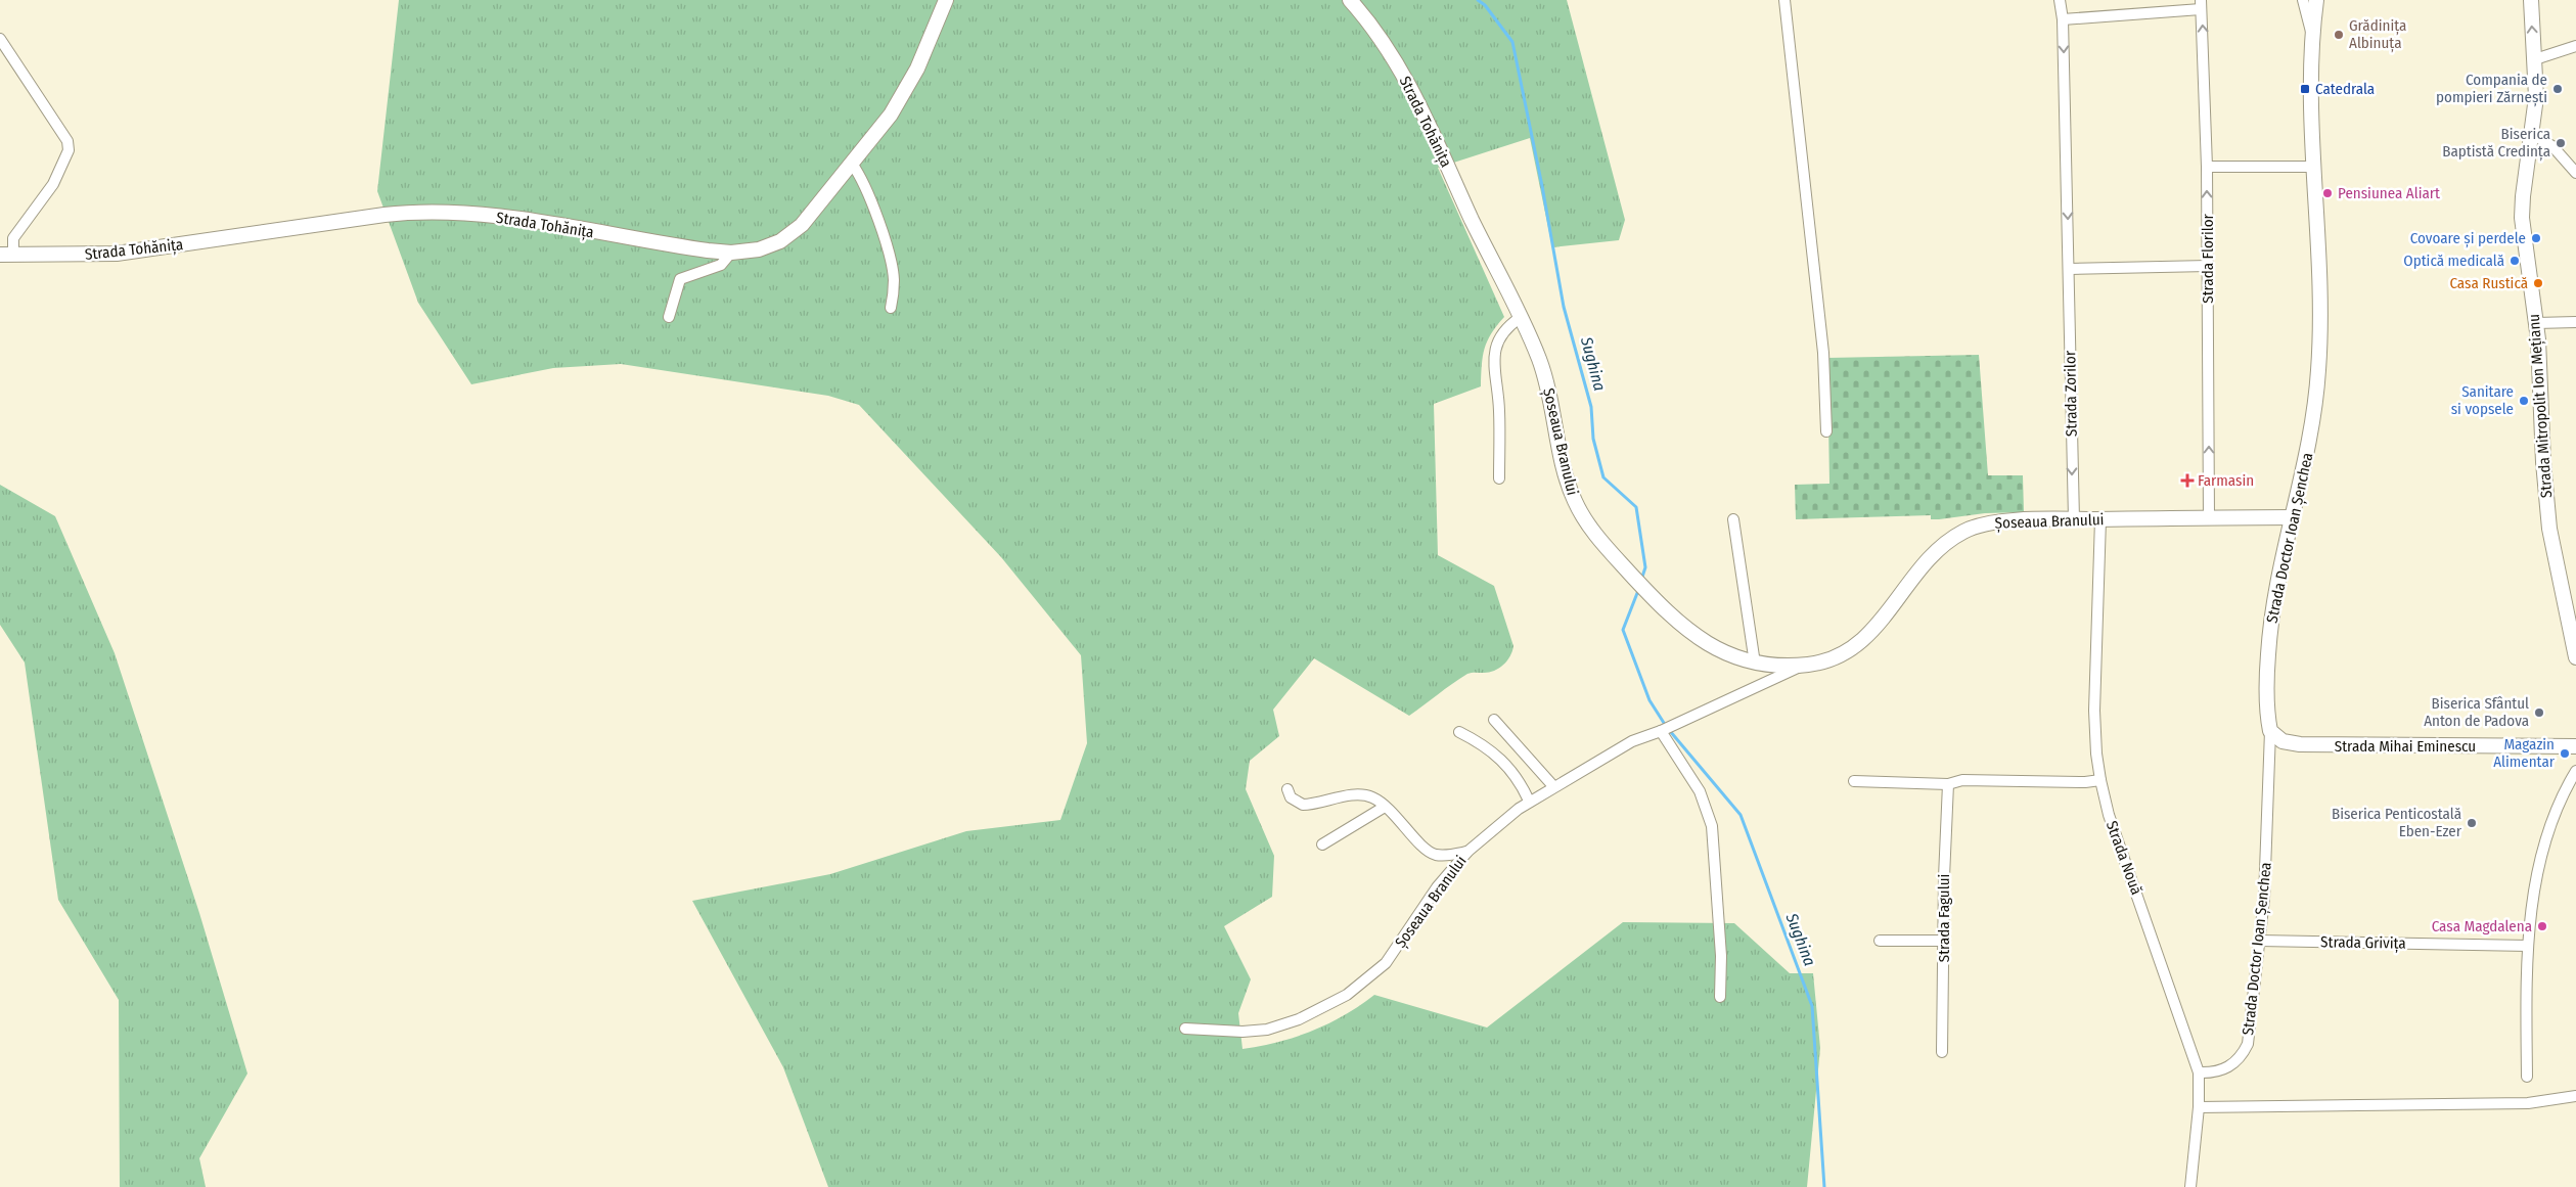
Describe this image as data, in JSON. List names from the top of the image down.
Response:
{
  "streets": {
    "main road": [
      "Strada Tohănița",
      "Strada Mitropolit Ion Mețianu",
      "Șoseaua Branului",
      "Strada Doctor Ioan Șenchea",
      "Strada Mihai Eminescu"
    ],
    "street": [
      "Strada Florilor",
      "Strada Zorilor",
      "Strada Nouă",
      "Strada Fagului",
      "Strada Grivița"
    ]
  },
  "crossings": [
    ["Strada Tohănița", "Șoseaua Branului"],
    ["Strada Florilor", "Șoseaua Branului"],
    ["Strada Zorilor", "Șoseaua Branului"],
    ["Șoseaua Branului", "Strada Doctor Ioan Șenchea"],
    ["Șoseaua Branului", "Strada Nouă"],
    ["Strada Doctor Ioan Șenchea", "Strada Mihai Eminescu"],
    ["Strada Doctor Ioan Șenchea", "Strada Nouă"],
    ["Strada Doctor Ioan Șenchea", "Strada Grivița"]
  ],
  "one_way": ["Strada Florilor", "Strada Zorilor"],
  "water": ["Sughina"],
  "places": {
    "other": [
      "Grădinița Albinuța",
      "Compania de pompieri Zărnești",
      "Biserica Baptistă Credința",
      "Pensiunea Aliart",
      "Covoare și perdele",
      "Optică medicală",
      "Casa Rustică",
      "Sanitare si vopsele",
      "Biserica Sfântul Anton de Padova",
      "Magazin Alimentar",
      "Biserica Penticostală Eben-Ezer",
      "Casa Magdalena"
    ],
    "transit": ["Catedrala"],
    "health": ["Farmasin"]
  }
}
